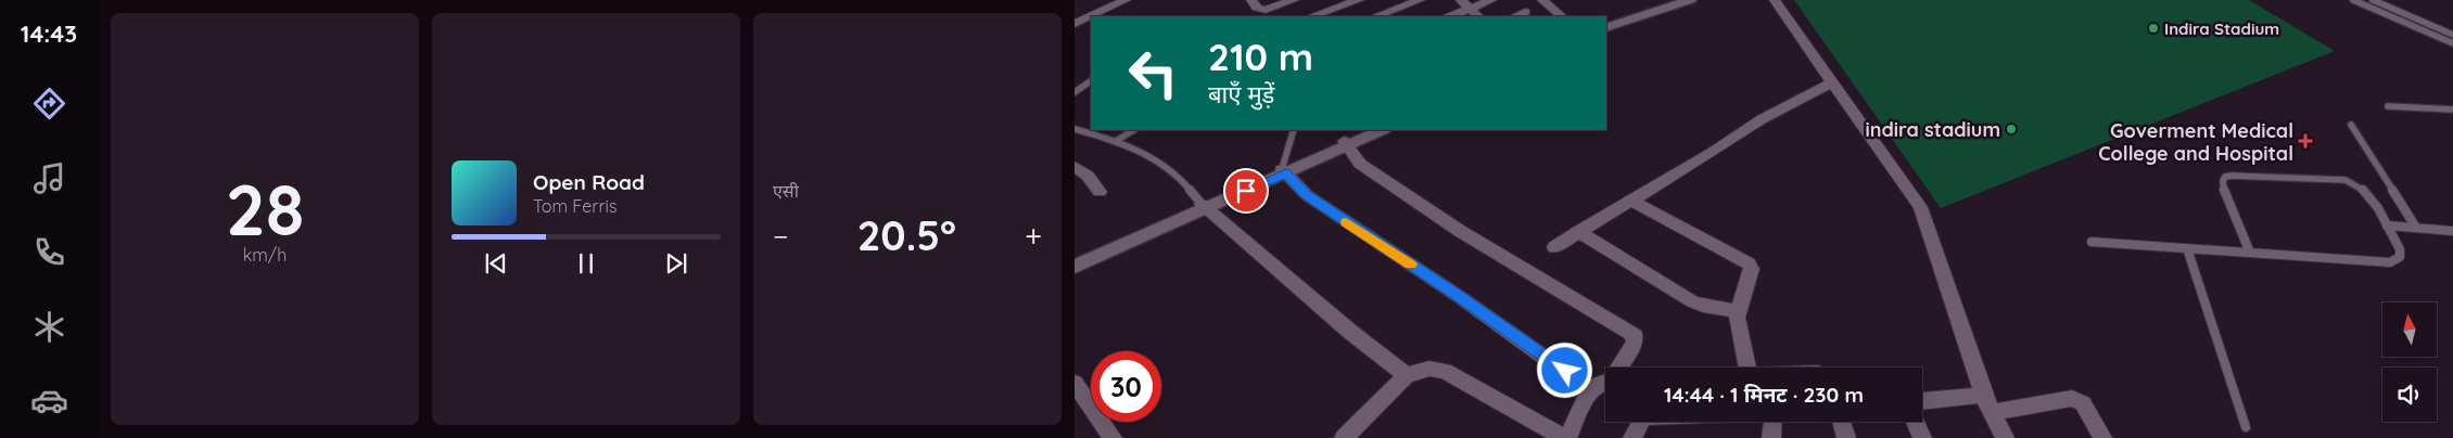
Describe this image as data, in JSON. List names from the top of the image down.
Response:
{
  "places": {
    "other": ["Indira Stadium", "indira stadium"],
    "health": ["Goverment Medical College and Hospital"]
  },
  "north": "top",
  "page": {
    "tabs": "14:43",
    "tile": [
      ["28", "km/h"],
      "एसी"
    ],
    "turn": ["210 m", "बाएँ मुड़ें"],
    "song": ["Open Road", "Tom Ferris"],
    "heat": ["−", "20.5°", "+"],
    "limit": "30",
    "trip": "14:44 · 1 मिनट · 230 m"
  }
}
